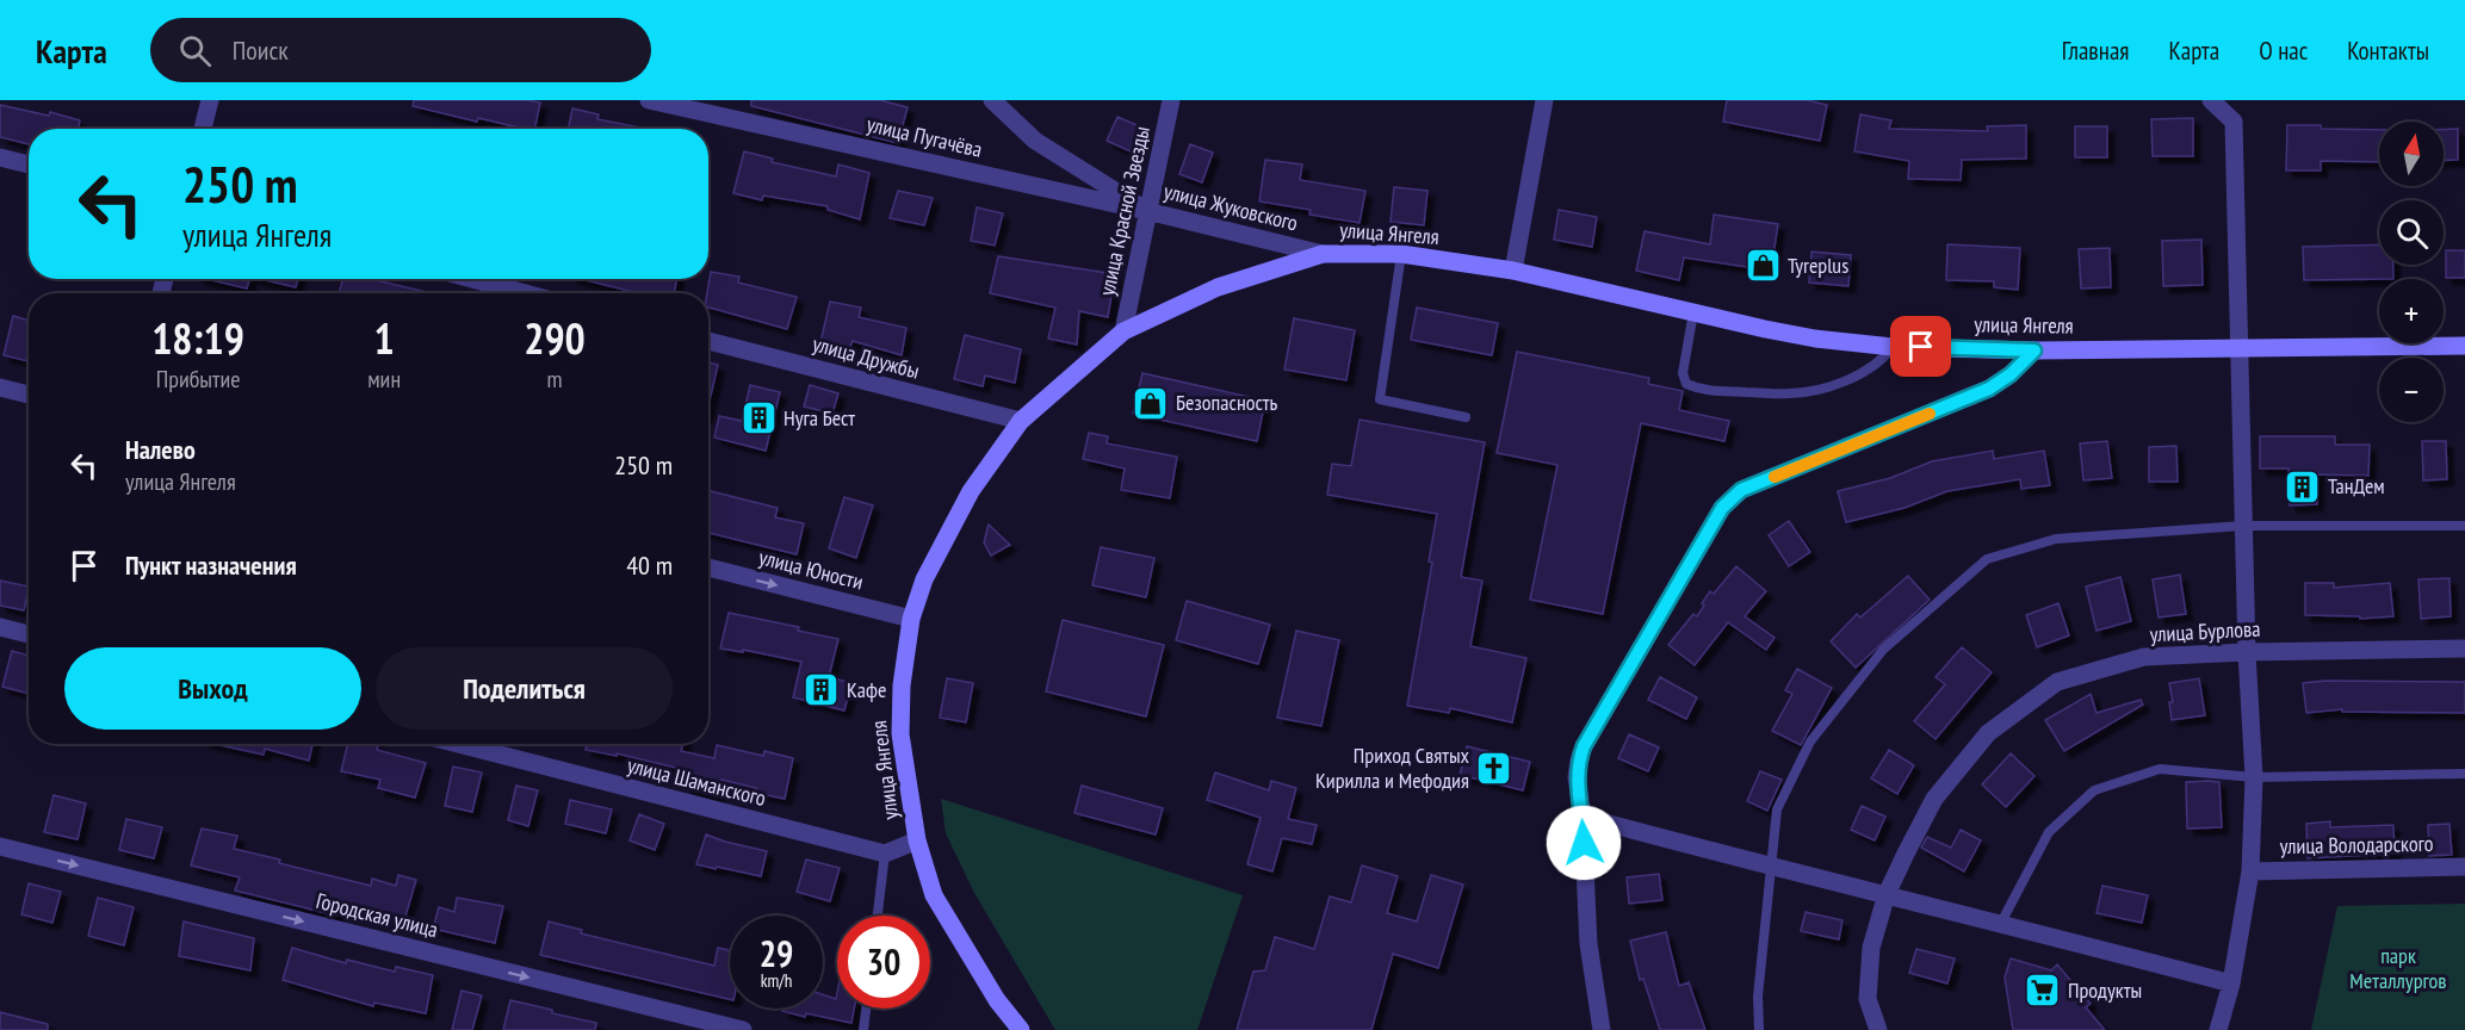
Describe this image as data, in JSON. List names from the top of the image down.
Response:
{
  "streets": {
    "street": [
      "улица Пугачёва",
      "улица Жуковского",
      "улица Красной Звезды",
      "улица Янгеля",
      "улица Дружбы",
      "улица Юности",
      "улица Бурлова",
      "улица Шаманского",
      "улица Володарского",
      "Городская улица"
    ]
  },
  "crossings": [
    ["улица Пугачёва", "улица Жуковского"],
    ["улица Пугачёва", "улица Красной Звезды"],
    ["улица Жуковского", "улица Красной Звезды"],
    ["улица Жуковского", "улица Янгеля"],
    ["улица Красной Звезды", "улица Янгеля"],
    ["улица Янгеля", "улица Дружбы"],
    ["улица Янгеля", "улица Юности"]
  ],
  "one_way": ["улица Юности", "Городская улица"],
  "parks": ["парк Металлургов"],
  "places": {
    "shop": ["Tyreplus", "Безопасность"],
    "building": ["Нуга Бест", "ТанДем", "Кафе"],
    "church": ["Приход Святых Кирилла и Мефодия"],
    "supermarket": ["Продукты"]
  },
  "north": "top",
  "page": {
    "header": "Карта",
    "search": "Поиск",
    "nav": [
      "Главная",
      "Карта",
      "О нас",
      "Контакты"
    ],
    "map_buttons": ["+", "−"],
    "turn": ["250 m", "улица Янгеля"],
    "eta": [
      "18:19",
      "Прибытие",
      "1",
      "мин",
      "290",
      "m"
    ],
    "list": [
      {
        "name": "Налево",
        "note": "улица Янгеля",
        "value": "250 m"
      },
      {
        "name": "Пункт назначения",
        "value": "40 m"
      }
    ],
    "buttons": ["Выход", "Поделиться"],
    "speed": "29 km/h",
    "limit": "30"
  }
}
